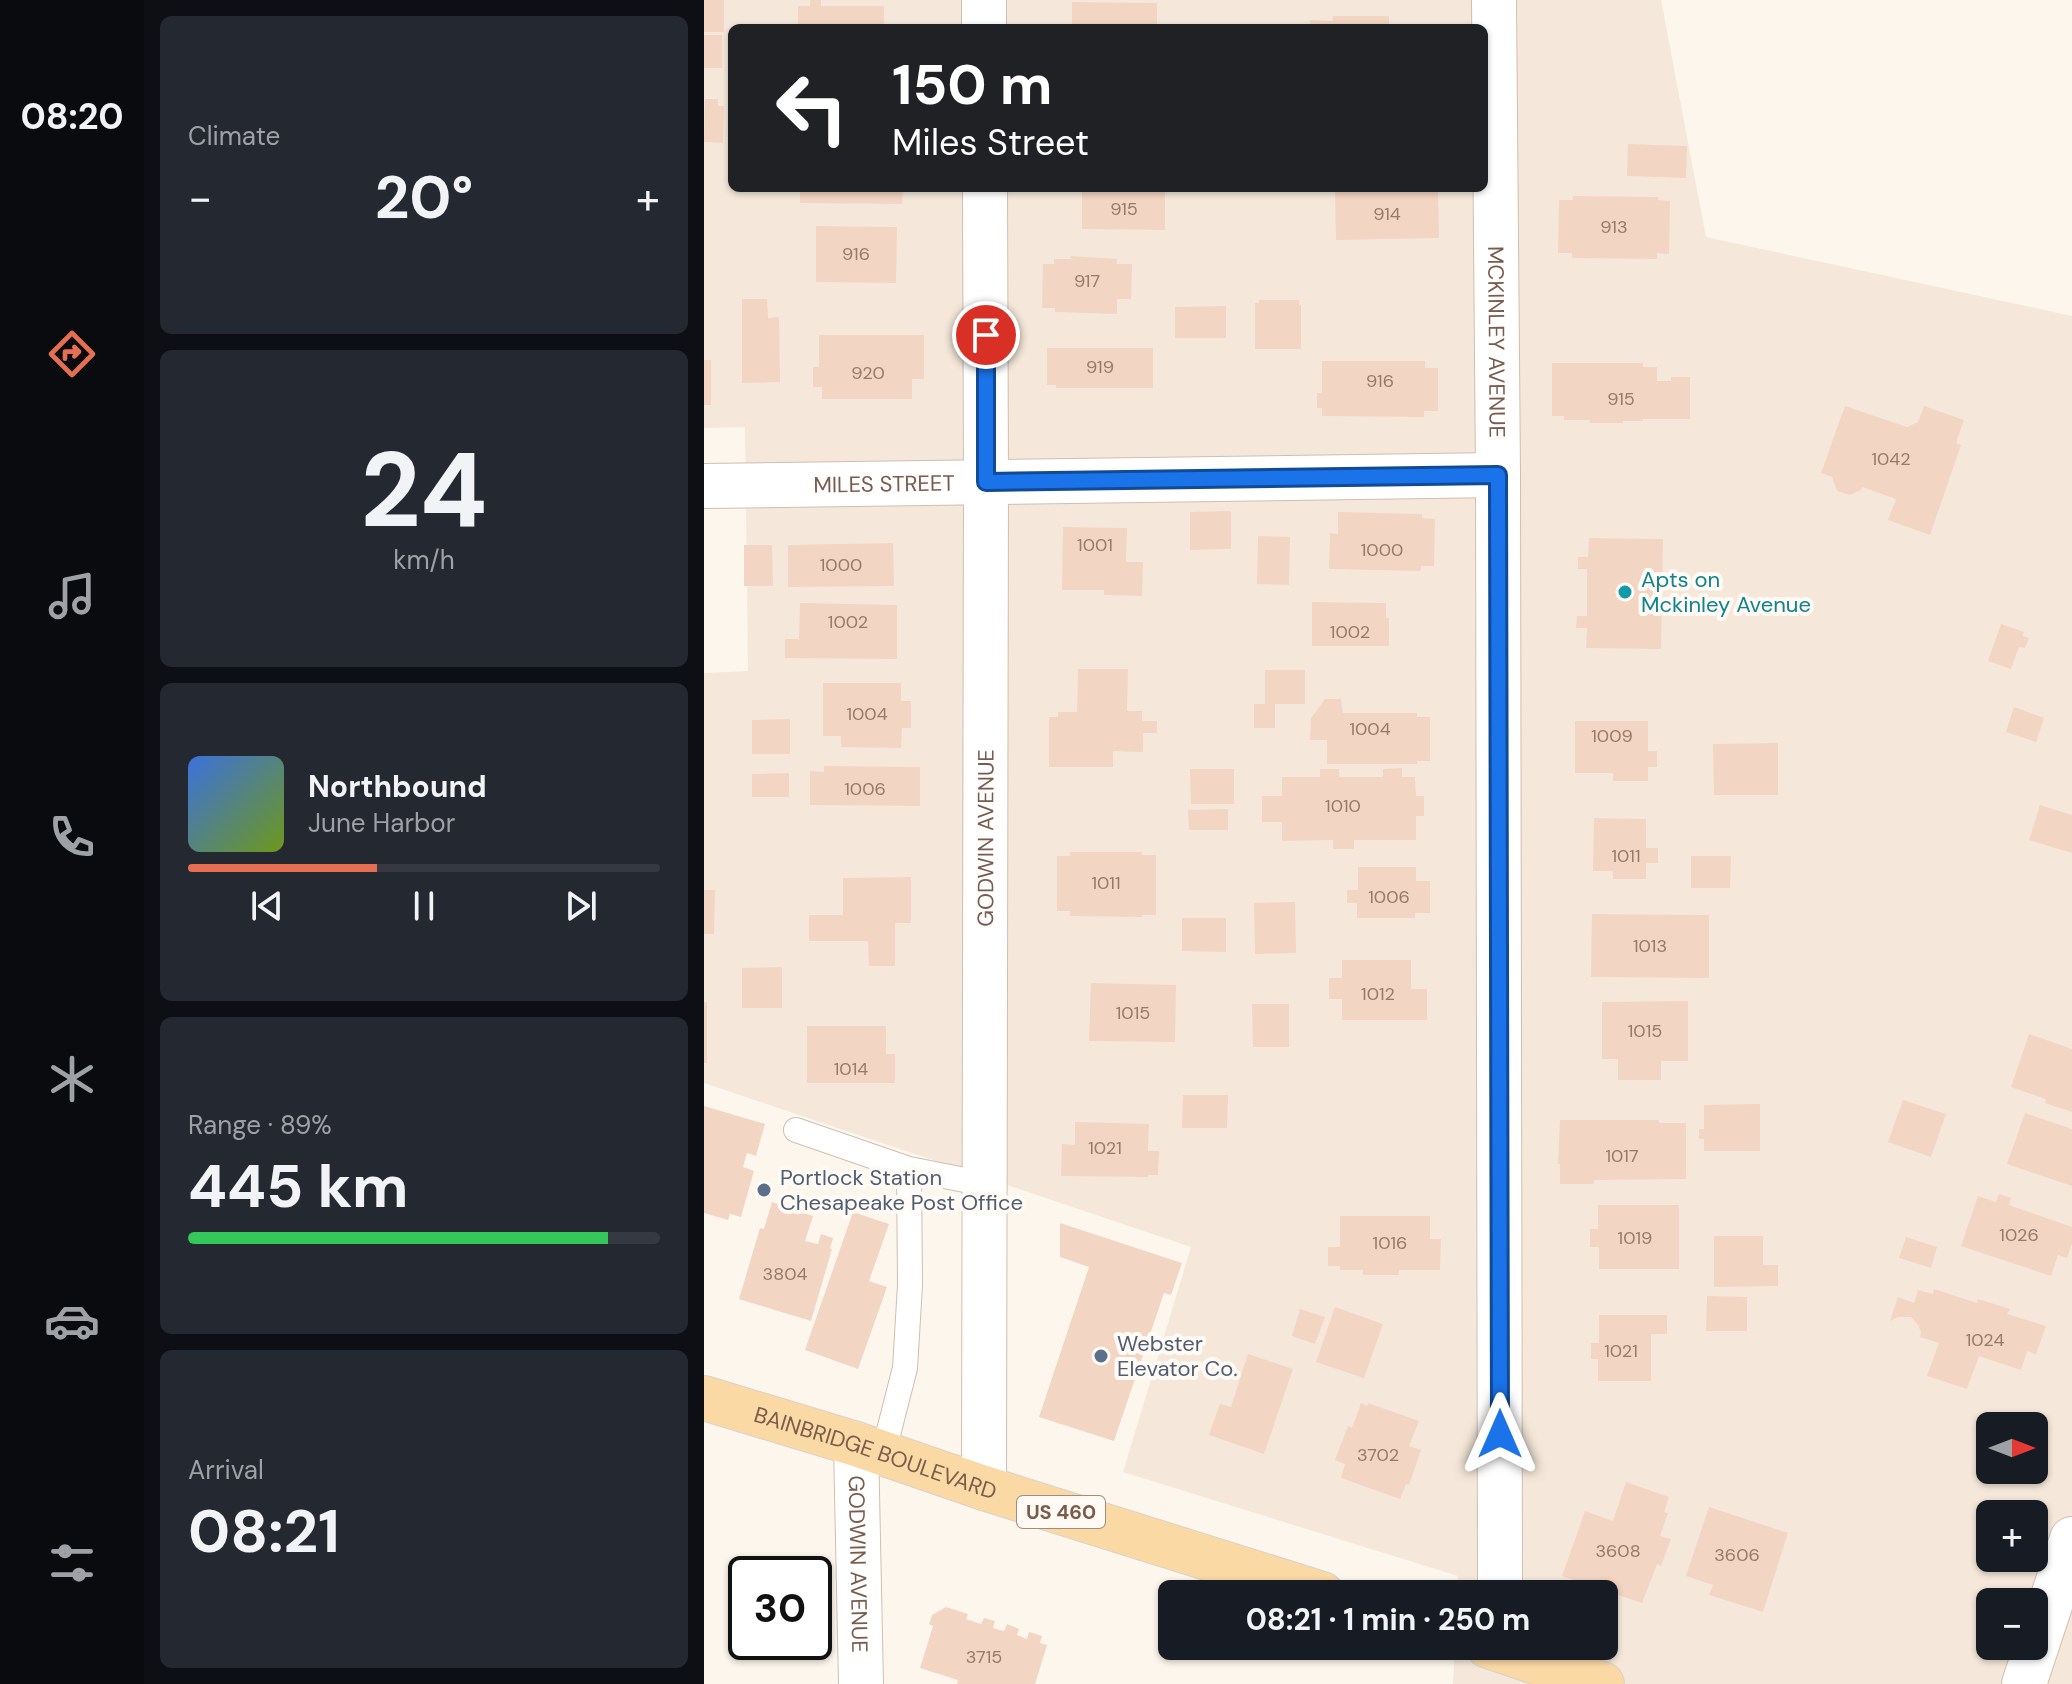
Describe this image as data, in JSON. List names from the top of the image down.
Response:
{
  "streets": {
    "main road": ["BAINBRIDGE BOULEVARD", "US 460"],
    "street": ["MCKINLEY AVENUE", "MILES STREET", "GODWIN AVENUE"]
  },
  "crossings": [
    ["MCKINLEY AVENUE", "MILES STREET"],
    ["MILES STREET", "GODWIN AVENUE"],
    ["GODWIN AVENUE", "BAINBRIDGE BOULEVARD"]
  ],
  "places": ["Apts on Mckinley Avenue", "Portlock Station Chesapeake Post Office", "Webster Elevator Co."],
  "house_numbers": [
    "915",
    "914",
    "913",
    "916",
    "917",
    "919",
    "920",
    "916",
    "915",
    "1042",
    "1001",
    "1000",
    "1000",
    "1002",
    "1002",
    "1004",
    "1004",
    "1009",
    "1006",
    "1010",
    "1011",
    "1011",
    "1006",
    "1013",
    "1012",
    "1015",
    "1015",
    "1014",
    "1021",
    "1017",
    "1026",
    "1019",
    "1016",
    "3804",
    "1024",
    "1021",
    "3702",
    "3608",
    "3606",
    "3715"
  ],
  "north": "right",
  "page": {
    "tabs": "08:20",
    "tile": [
      "Climate",
      ["24", "km/h"],
      ["Range · 89%", "445 km"],
      ["Arrival", "08:21"]
    ],
    "turn": ["150 m", "Miles Street"],
    "heat": ["−", "20°", "+"],
    "song": ["Northbound", "June Harbor"],
    "map_buttons": ["+", "−"],
    "limit": "30",
    "trip": "08:21 · 1 min · 250 m"
  }
}
